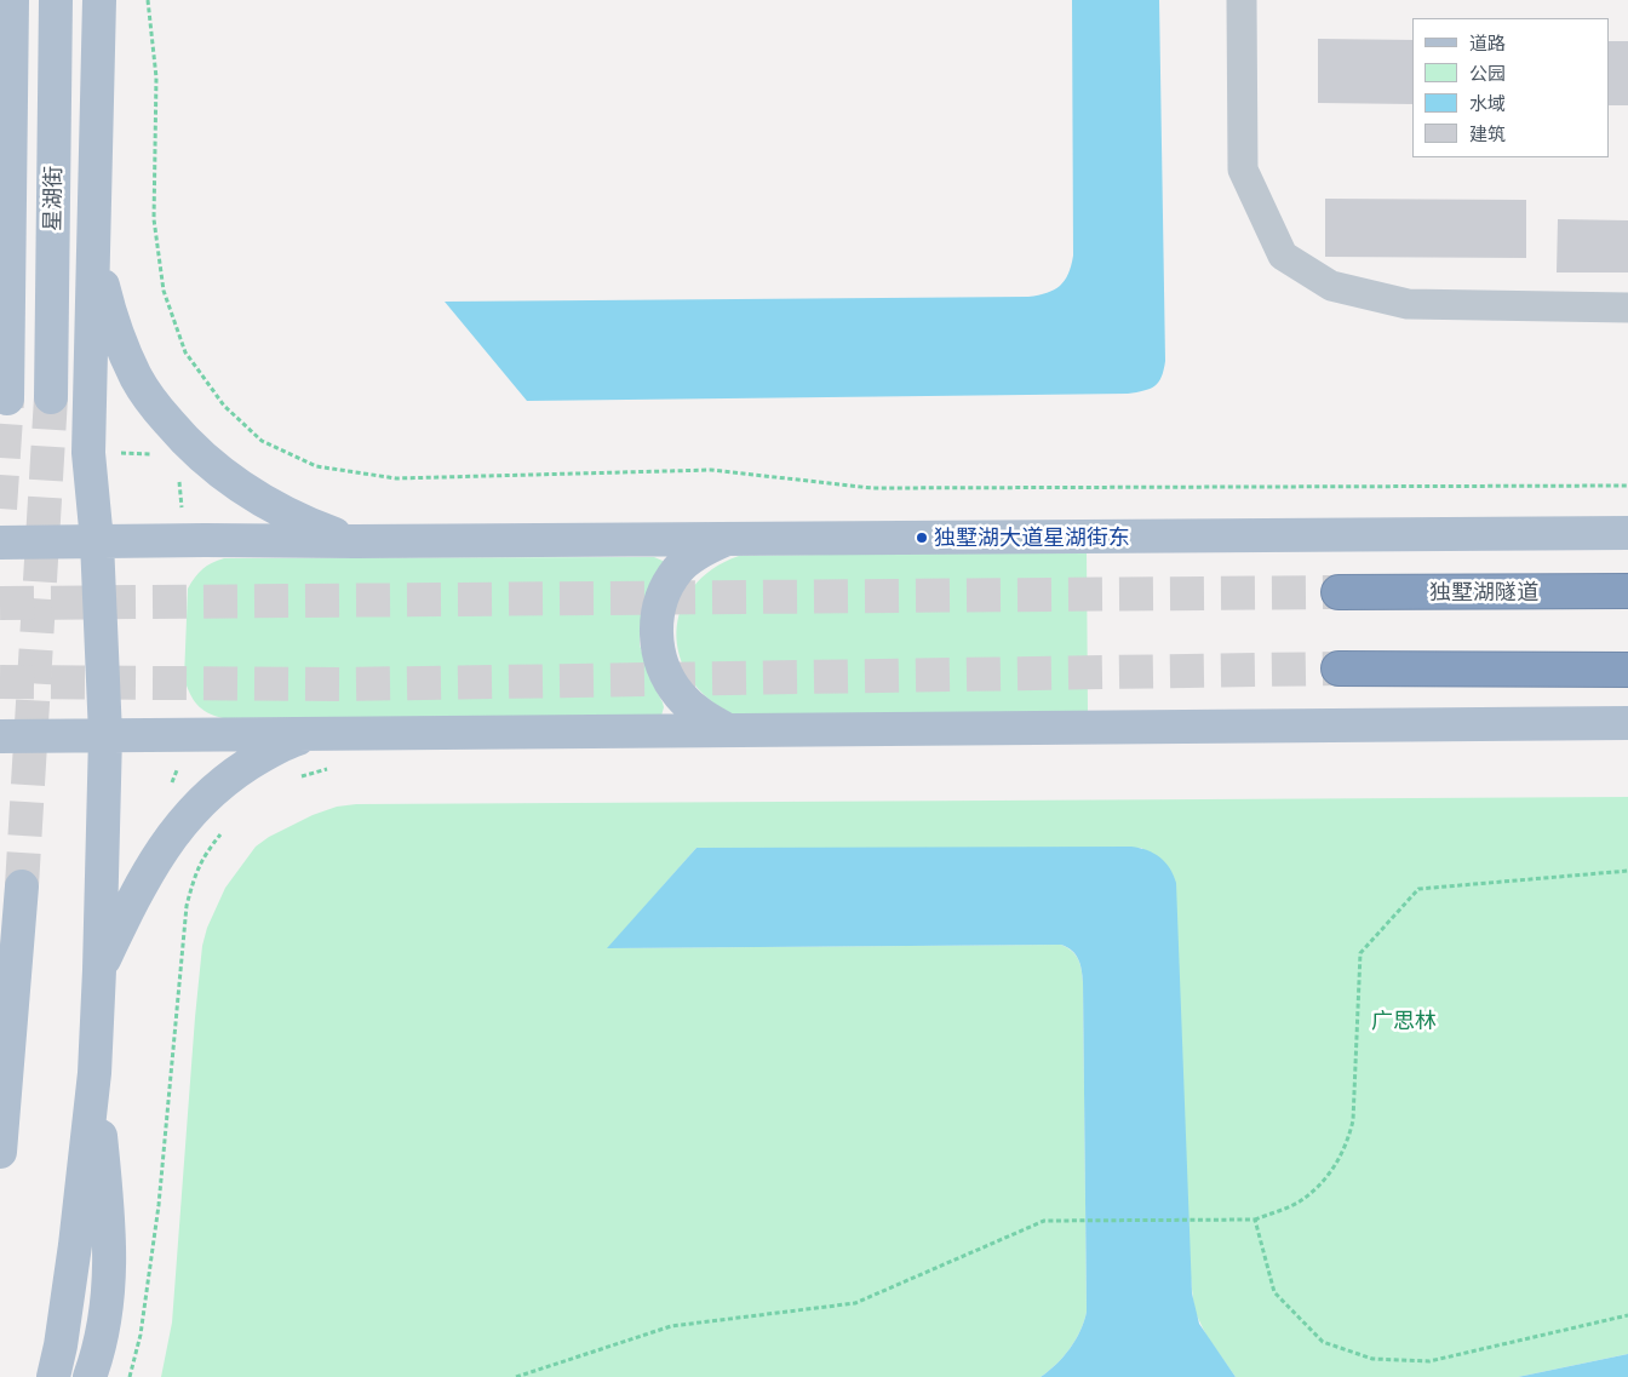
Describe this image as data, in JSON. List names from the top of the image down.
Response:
{
  "streets": {
    "highway": ["独墅湖隧道"],
    "main road": ["星湖街"]
  },
  "parks": ["广思林"],
  "places": ["独墅湖大道星湖街东"],
  "legend": [
    "道路",
    "公园",
    "水域",
    "建筑"
  ]
}
